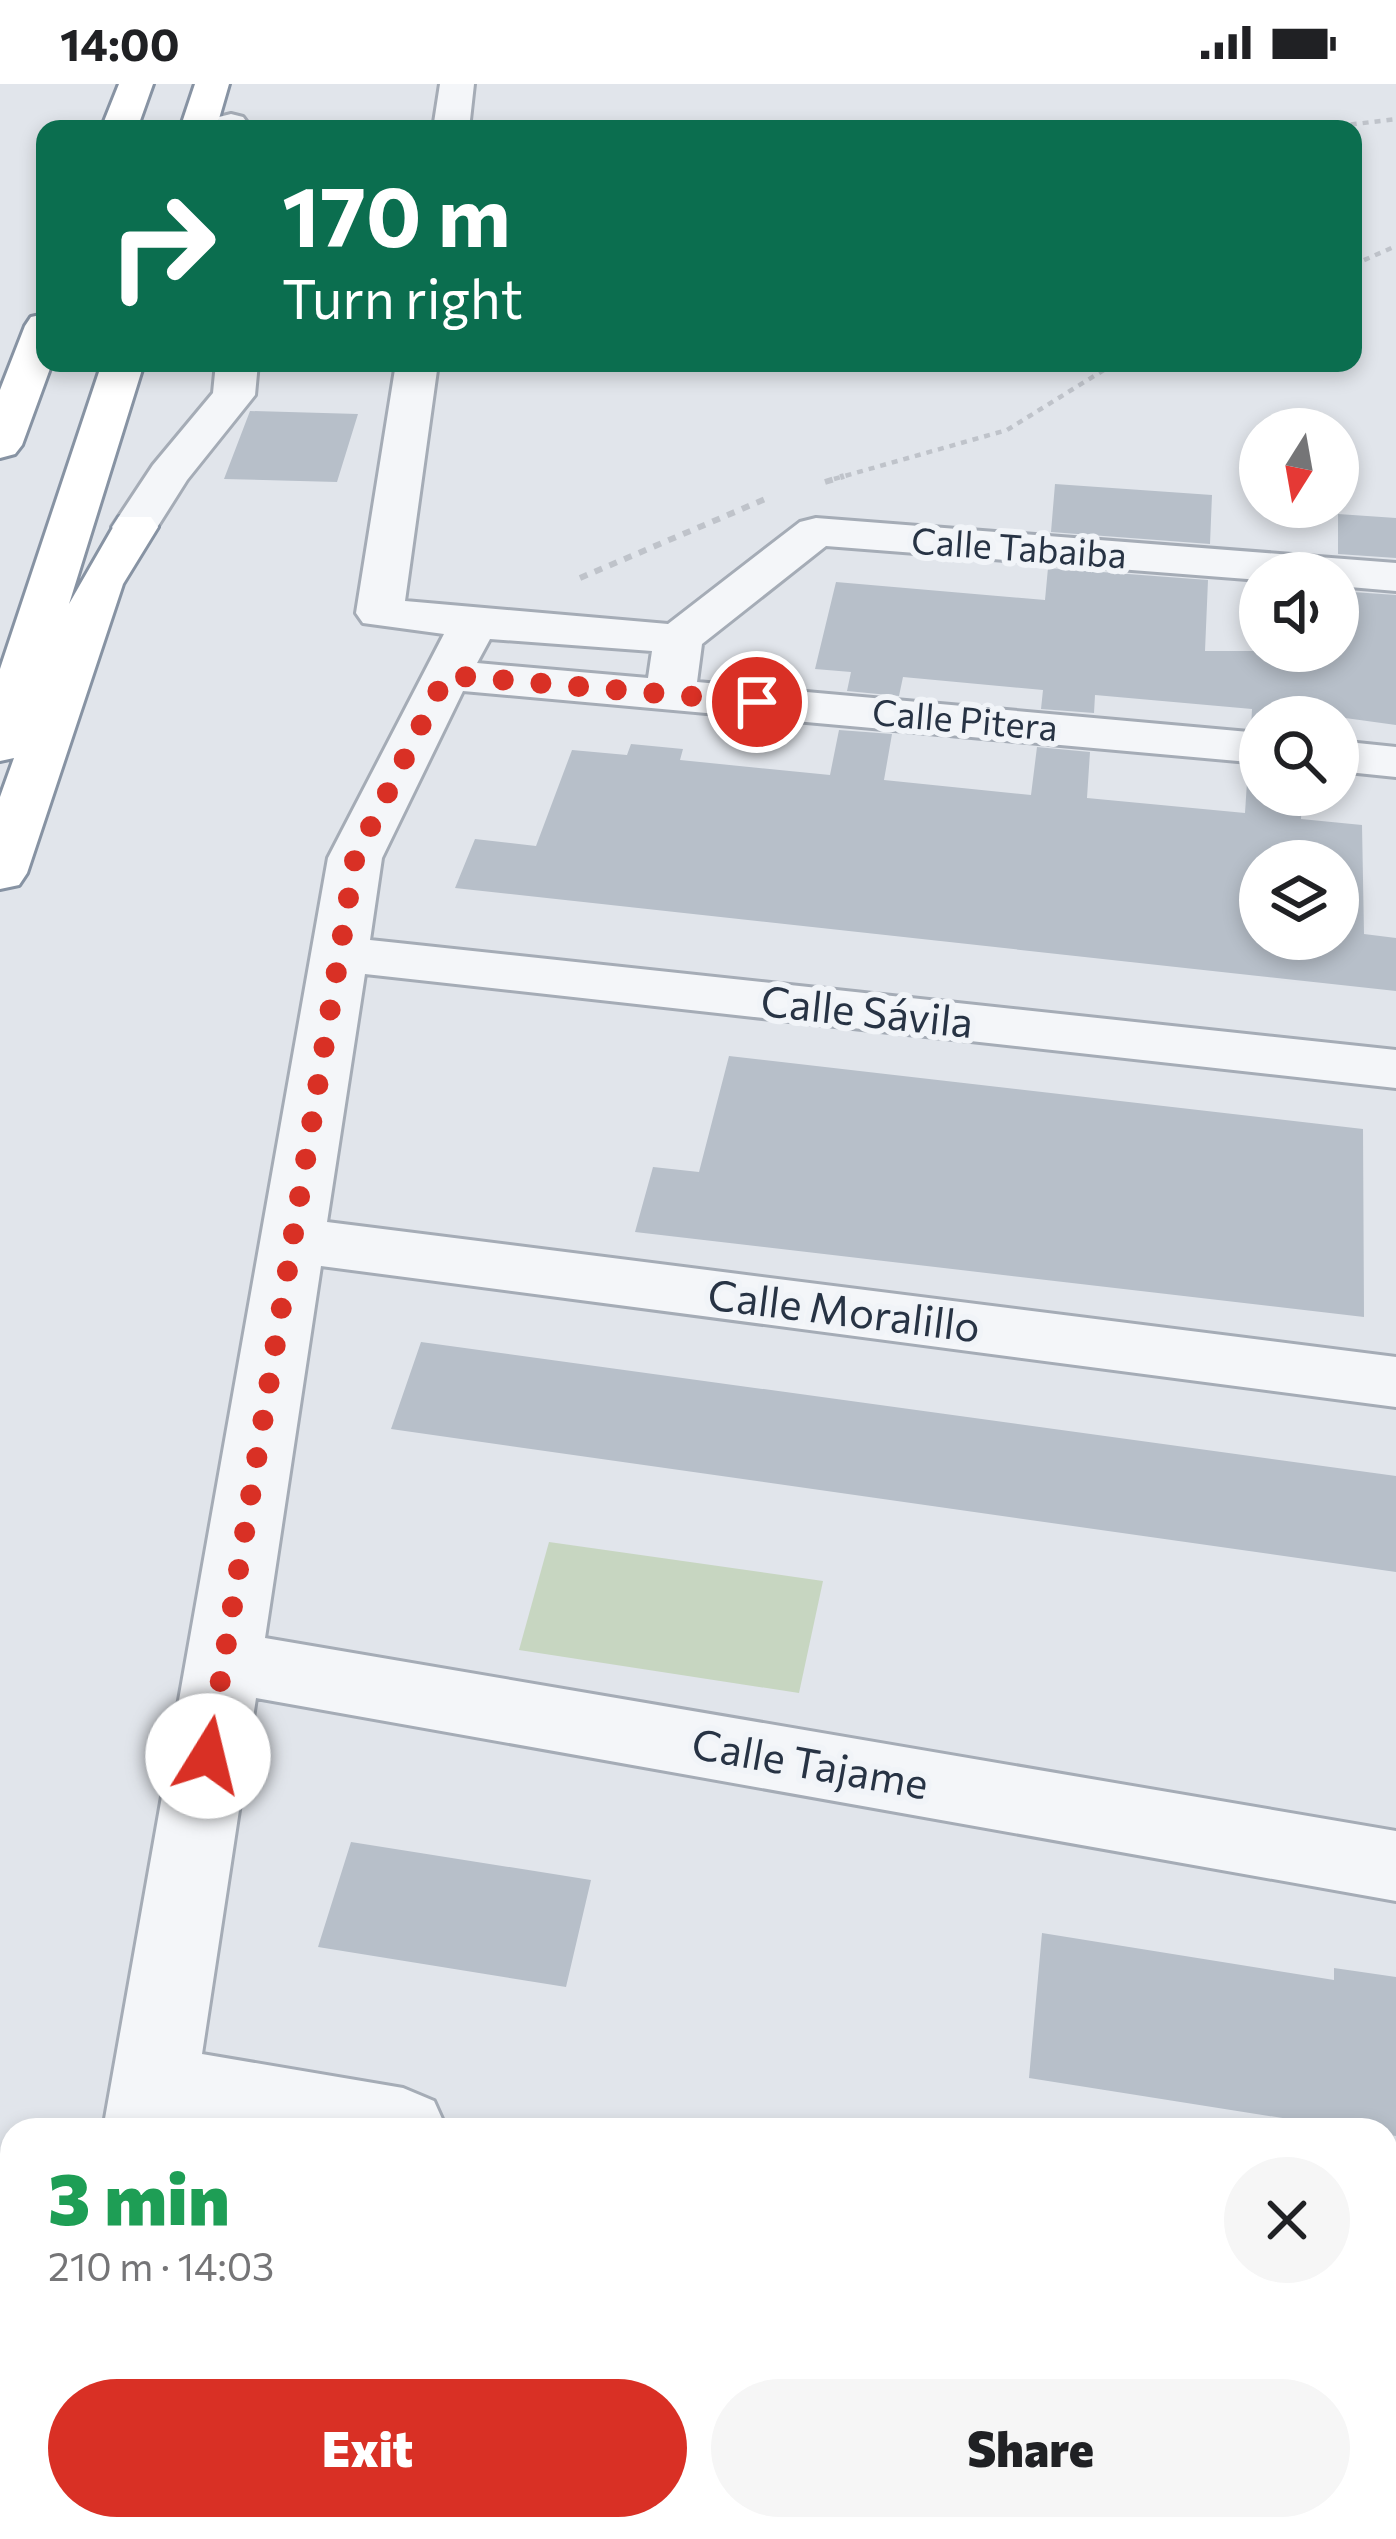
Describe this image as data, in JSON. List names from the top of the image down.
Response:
{
  "streets": {
    "street": [
      "Calle Tabaiba",
      "Calle Pitera",
      "Calle Sávila",
      "Calle Moralillo",
      "Calle Tajame"
    ]
  },
  "north": "bottom",
  "page": {
    "status": "14:00",
    "turn": ["170 m", "Turn right"],
    "heading": ["3 min", "210 m · 14:03"],
    "buttons": ["Exit", "Share"]
  }
}
